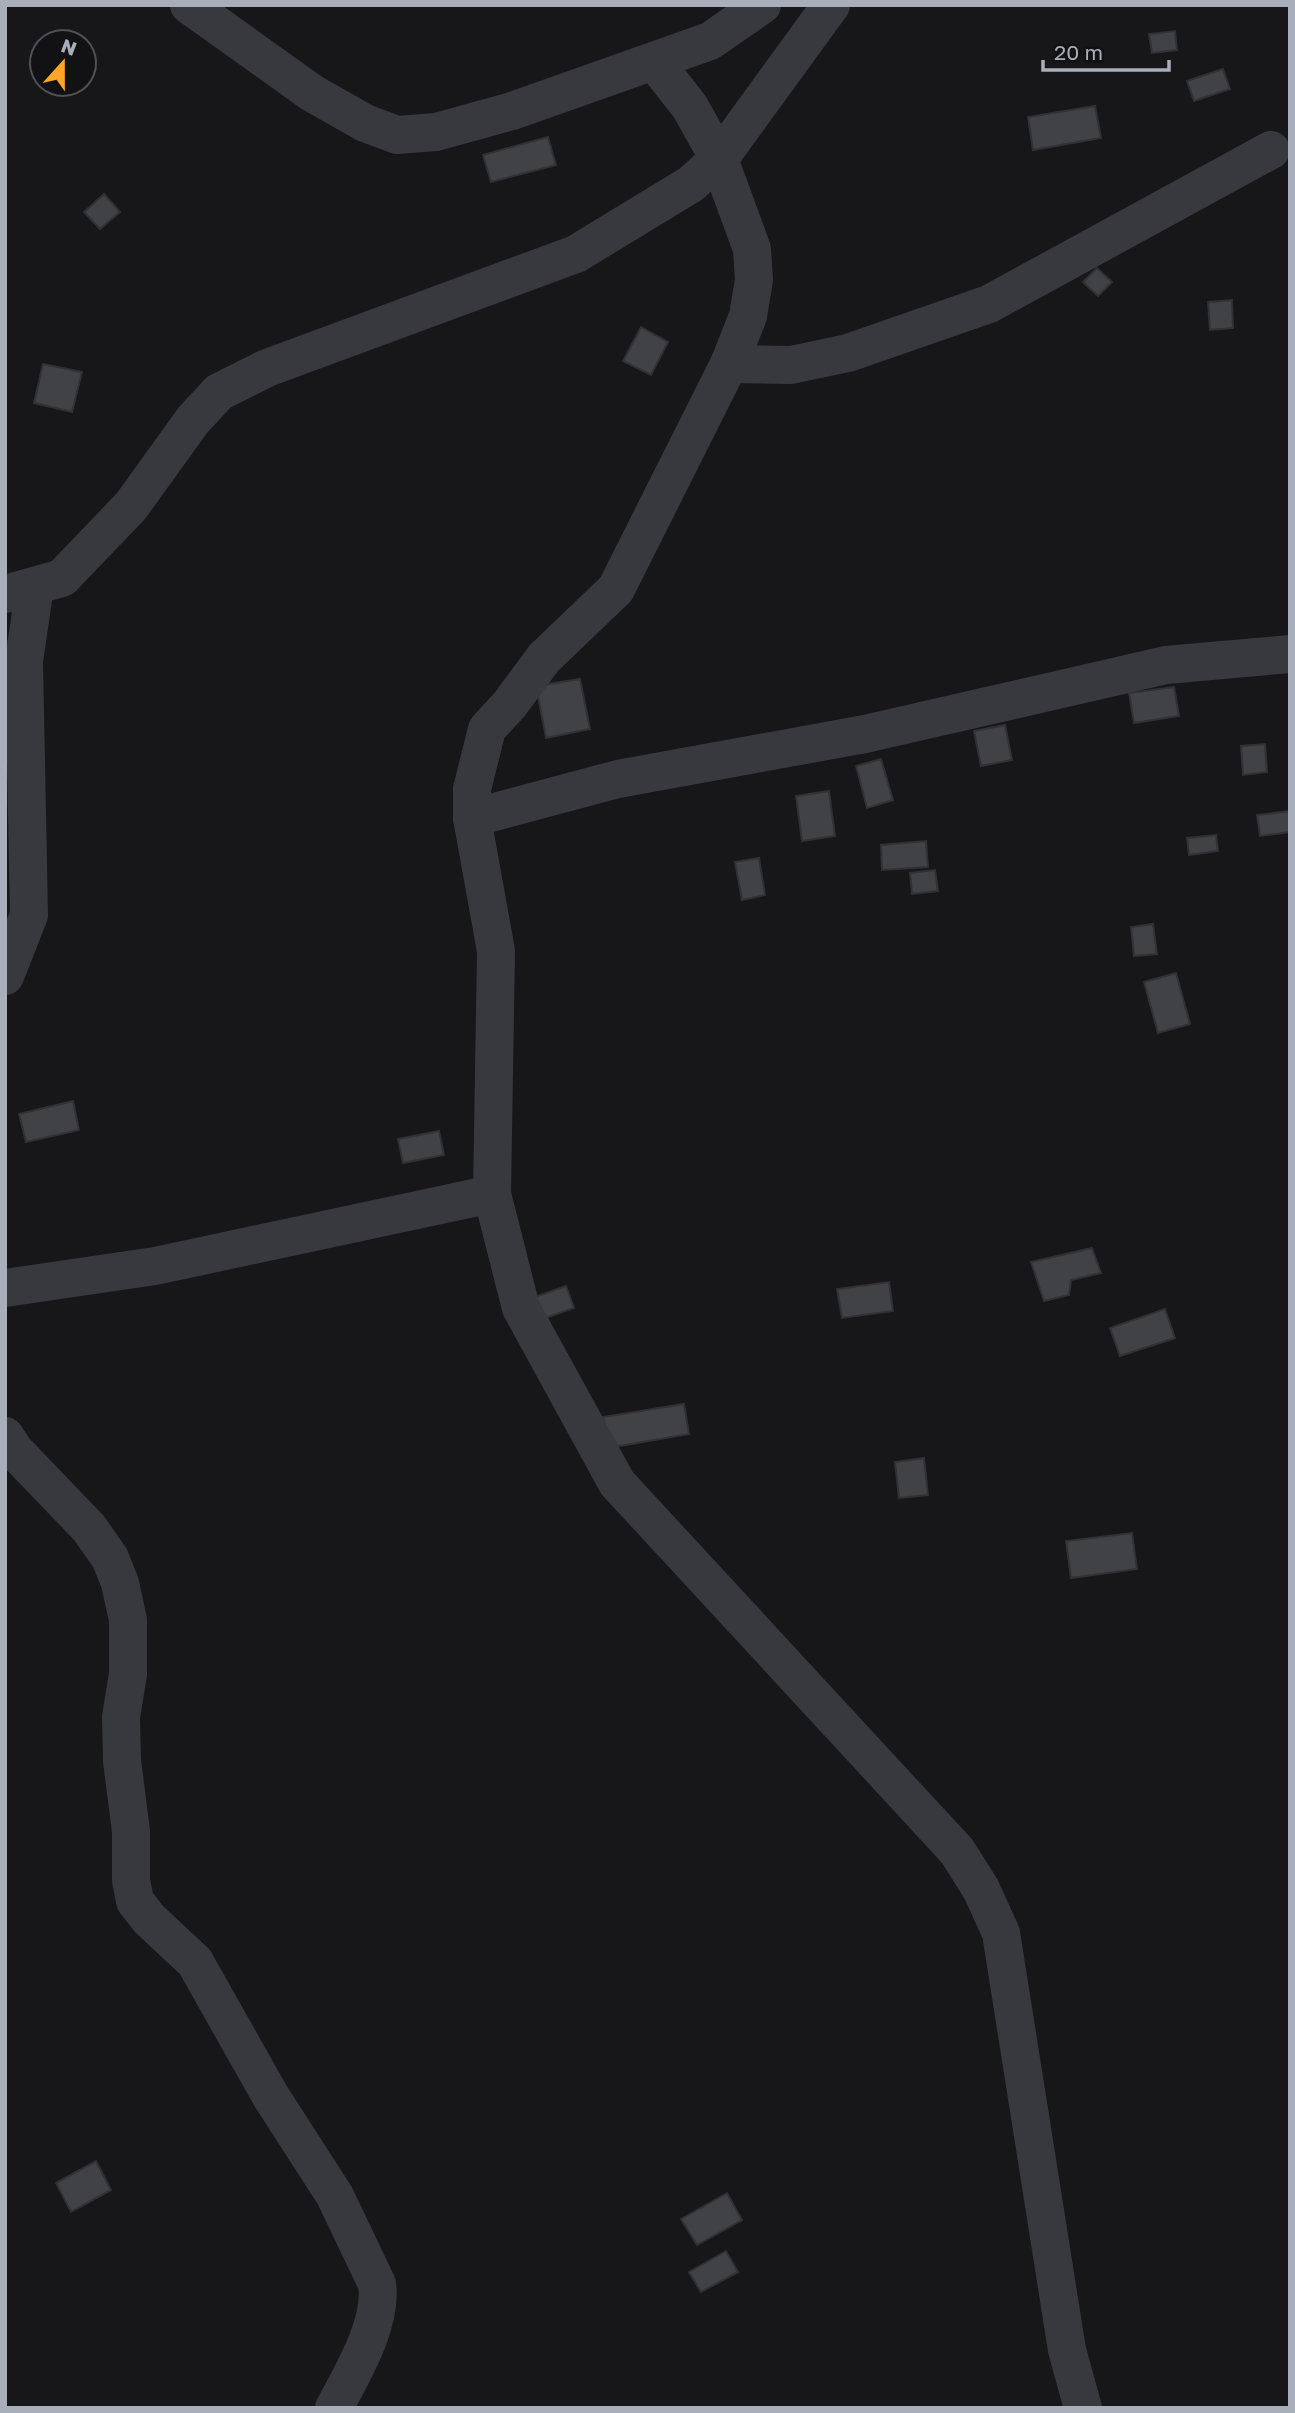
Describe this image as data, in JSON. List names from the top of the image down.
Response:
{
  "scale_bar": "20 m",
  "north": "top"
}
